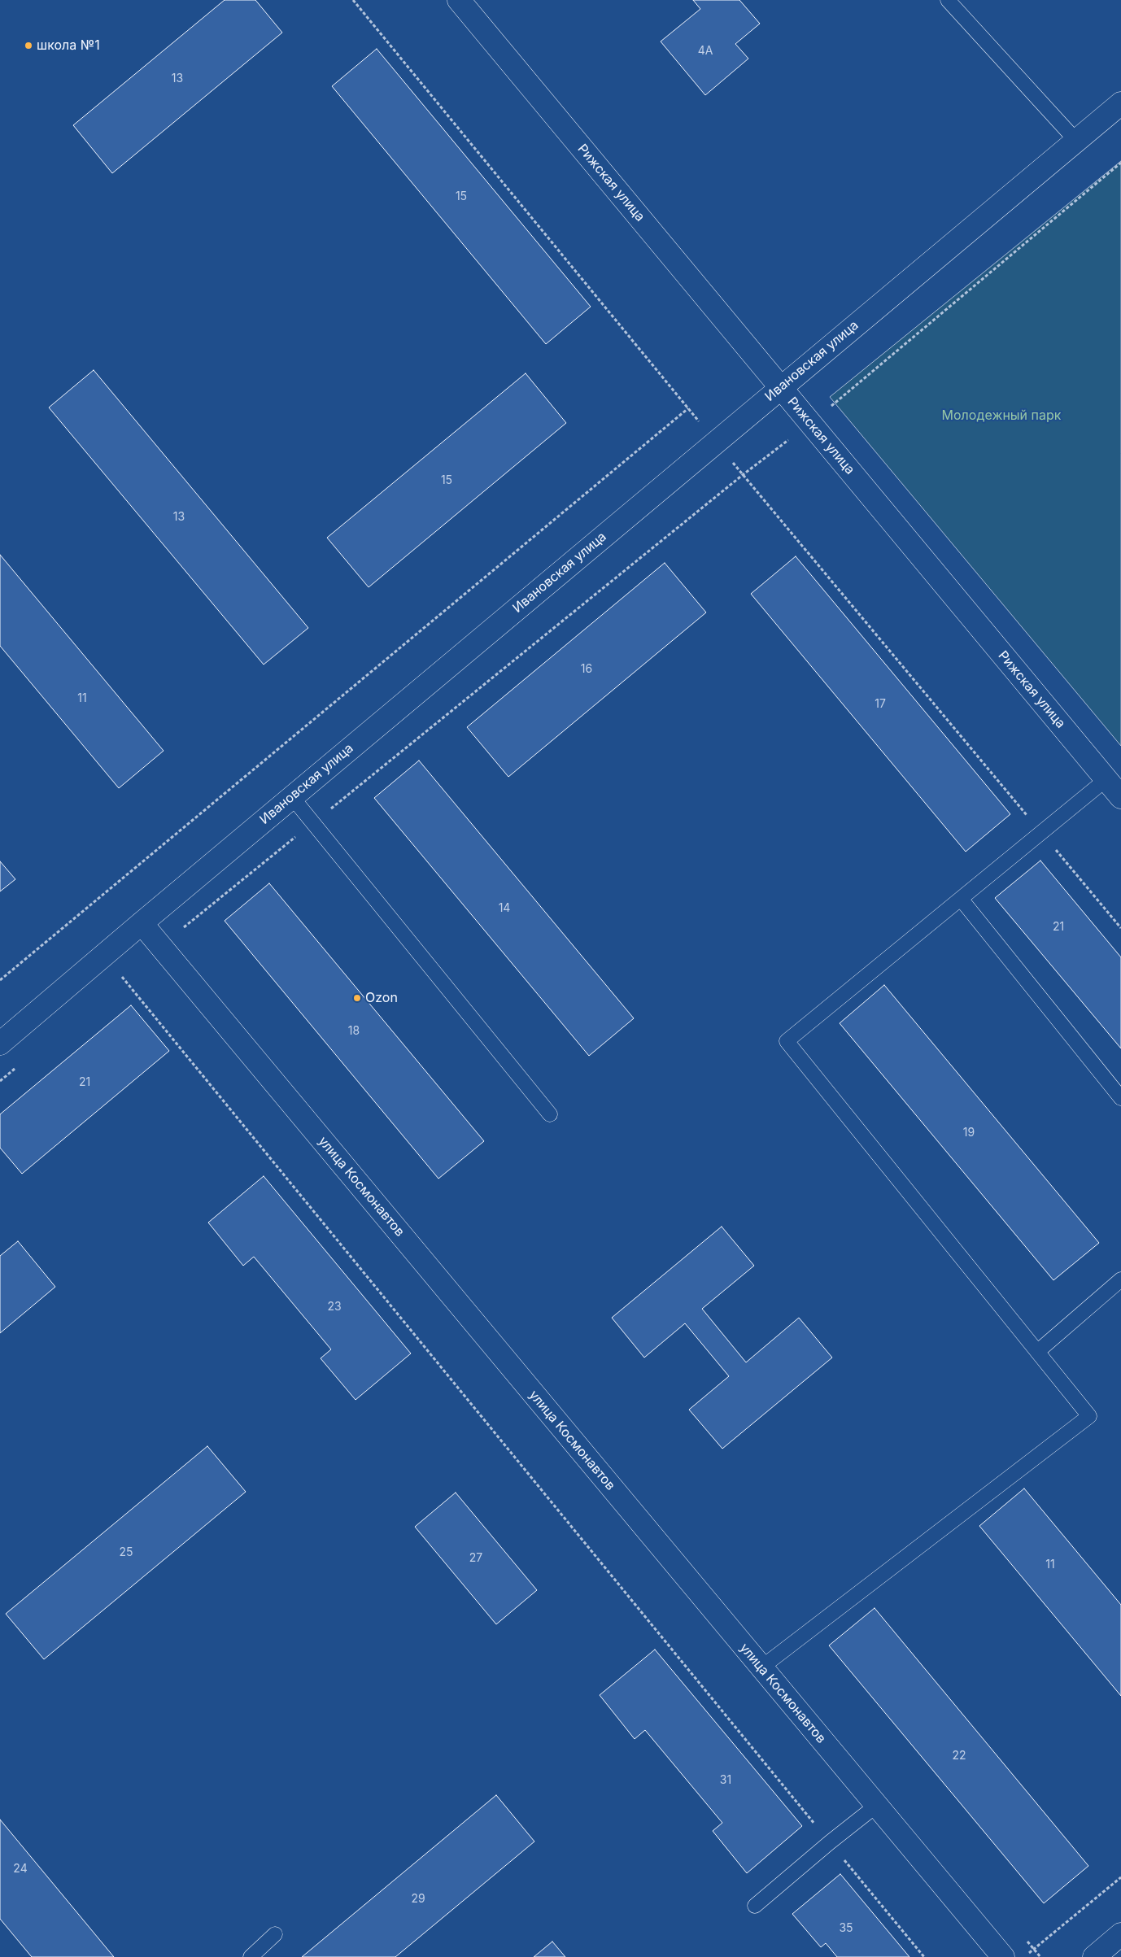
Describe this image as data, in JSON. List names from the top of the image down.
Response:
{
  "streets": {
    "street": ["Рижская улица", "Ивановская улица", "улица Космонавтов"]
  },
  "crossings": [
    ["Рижская улица", "Ивановская улица"],
    ["Ивановская улица", "улица Космонавтов"]
  ],
  "parks": ["Молодежный парк"],
  "places": ["школа №1", "Ozon"],
  "house_numbers": [
    "4А",
    "13",
    "15",
    "15",
    "13",
    "16",
    "11",
    "17",
    "14",
    "21",
    "18",
    "21",
    "19",
    "23",
    "25",
    "27",
    "11",
    "22",
    "31",
    "24",
    "29",
    "35"
  ]
}
